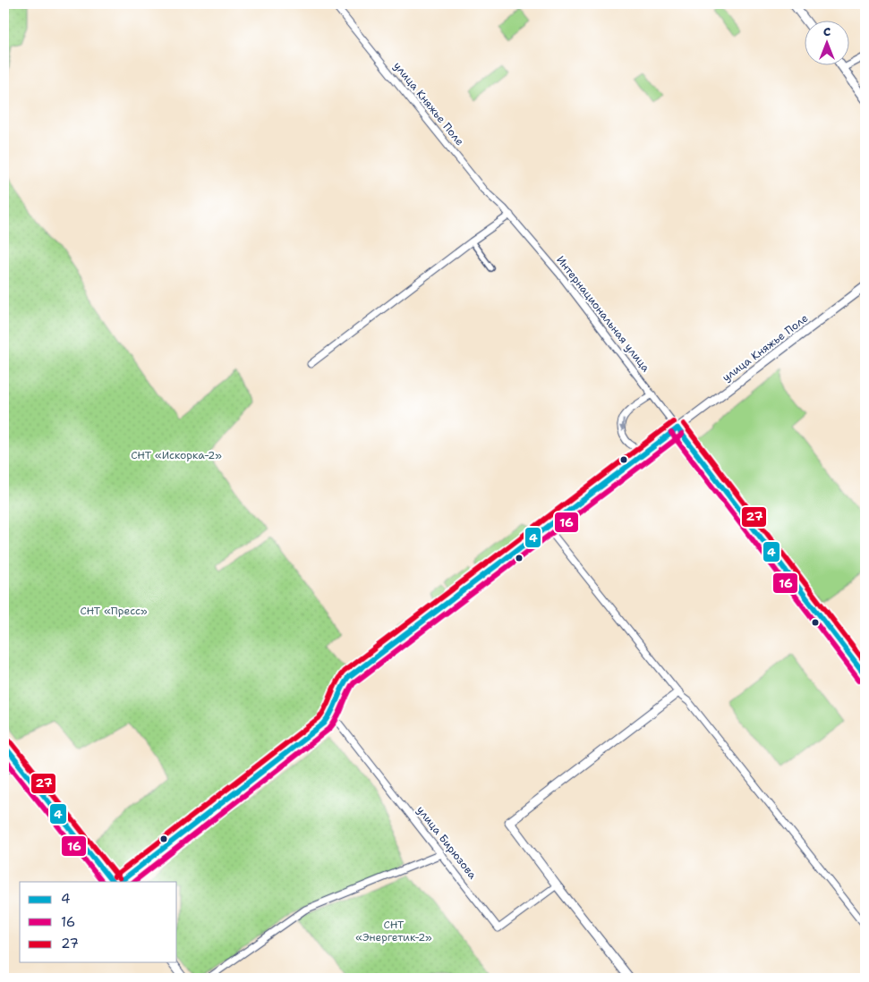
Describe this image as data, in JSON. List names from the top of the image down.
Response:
{
  "streets": {
    "main road": ["Интернациональная улица"],
    "street": ["улица Княжье Поле", "улица Бирюзова"]
  },
  "crossings": [
    ["улица Княжье Поле", "Интернациональная улица"]
  ],
  "parks": ["СНТ «Искорка-2»", "СНТ «Пресс»", "СНТ «Энергетик-2»"],
  "lines": ["transit line 27", "transit line 4", "transit line 16"],
  "legend": ["4", "16", "27"],
  "north": "top"
}
